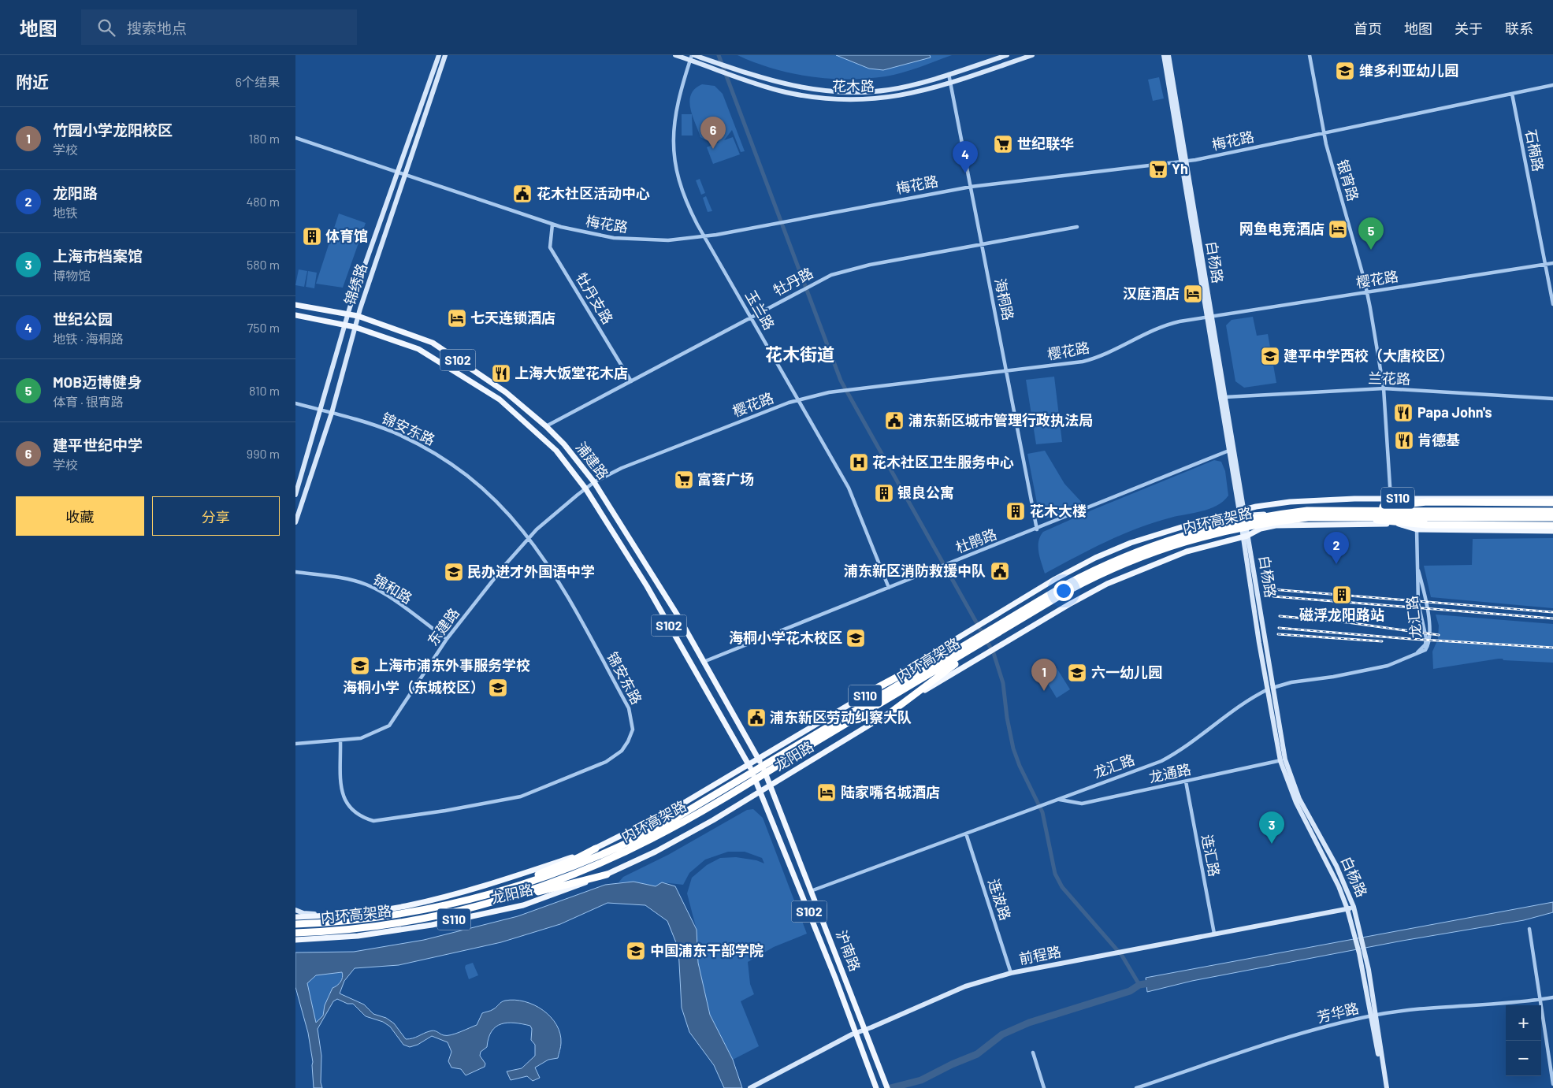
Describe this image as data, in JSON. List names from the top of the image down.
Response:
{
  "streets": {
    "highway": ["内环高架路"],
    "main road": [
      "花木路",
      "白杨路",
      "锦绣路",
      "S102",
      "浦建路",
      "S110",
      "龙阳路",
      "沪南路",
      "前程路"
    ],
    "street": [
      "梅花路",
      "石楠路",
      "银宵路",
      "樱花路",
      "牡丹路",
      "牡丹支路",
      "海桐路",
      "玉兰路",
      "兰花路",
      "锦安东路",
      "杜鹃路",
      "锦和路",
      "龙汇路",
      "东建路",
      "龙通路",
      "连汇路",
      "连波路",
      "芳华路"
    ]
  },
  "crossings": [
    ["花木路", "海桐路"],
    ["花木路", "玉兰路"],
    ["梅花路", "石楠路"],
    ["梅花路", "银宵路"],
    ["梅花路", "白杨路"],
    ["梅花路", "锦绣路"],
    ["梅花路", "牡丹支路"],
    ["梅花路", "海桐路"],
    ["梅花路", "玉兰路"],
    ["石楠路", "樱花路"],
    ["银宵路", "樱花路"],
    ["银宵路", "兰花路"],
    ["银宵路", "S110"],
    ["白杨路", "樱花路"],
    ["白杨路", "兰花路"],
    ["白杨路", "S110"],
    ["白杨路", "杜鹃路"],
    ["白杨路", "龙汇路"],
    ["白杨路", "龙通路"],
    ["白杨路", "前程路"],
    ["白杨路", "芳华路"],
    ["樱花路", "海桐路"],
    ["樱花路", "玉兰路"],
    ["樱花路", "浦建路"],
    ["樱花路", "东建路"],
    ["牡丹路", "牡丹支路"],
    ["牡丹路", "海桐路"],
    ["牡丹路", "玉兰路"],
    ["牡丹路", "浦建路"],
    ["锦绣路", "锦安东路"],
    ["锦绣路", "浦建路"],
    ["海桐路", "杜鹃路"],
    ["玉兰路", "杜鹃路"],
    ["锦安东路", "东建路"],
    ["浦建路", "杜鹃路"],
    ["浦建路", "东建路"],
    ["浦建路", "龙阳路"],
    ["浦建路", "沪南路"],
    ["S110", "内环高架路"],
    ["S110", "龙汇路"],
    ["锦和路", "东建路"],
    ["龙汇路", "龙通路"],
    ["龙汇路", "连波路"],
    ["龙汇路", "沪南路"],
    ["龙阳路", "沪南路"],
    ["龙通路", "连汇路"],
    ["连汇路", "前程路"],
    ["连波路", "前程路"],
    ["沪南路", "前程路"]
  ],
  "districts": ["花木街道"],
  "places": {
    "school or university": [
      "维多利亚幼儿园",
      "建平中学西校（大唐校区）",
      "民办进才外国语中学",
      "海桐小学花木校区",
      "上海市浦东外事服务学校",
      "六一幼儿园",
      "海桐小学（东城校区）",
      "中国浦东干部学院"
    ],
    "supermarket": ["世纪联华", "Yh", "富荟广场"],
    "public building": [
      "花木社区活动中心",
      "浦东新区城市管理行政执法局",
      "浦东新区消防救援中队",
      "浦东新区劳动纠察大队"
    ],
    "hotel": [
      "网鱼电竞酒店",
      "汉庭酒店",
      "七天连锁酒店",
      "陆家嘴名城酒店"
    ],
    "building": [
      "体育馆",
      "银良公寓",
      "花木大楼",
      "磁浮龙阳路站"
    ],
    "restaurant": ["上海大饭堂花木店", "Papa John's", "肯德基"],
    "hospital": ["花木社区卫生服务中心"]
  },
  "page": {
    "header": "地图",
    "search": "搜索地点",
    "nav": [
      "首页",
      "地图",
      "关于",
      "联系"
    ],
    "heading": ["附近", "6个结果"],
    "list": [
      {
        "mark": "1",
        "name": "竹园小学龙阳校区",
        "note": "学校",
        "value": "180 m"
      },
      {
        "mark": "2",
        "name": "龙阳路",
        "note": "地铁",
        "value": "480 m"
      },
      {
        "mark": "3",
        "name": "上海市档案馆",
        "note": "博物馆",
        "value": "580 m"
      },
      {
        "mark": "4",
        "name": "世纪公园",
        "note": "地铁 · 海桐路",
        "value": "750 m"
      },
      {
        "mark": "5",
        "name": "MOB迈博健身",
        "note": "体育 · 银宵路",
        "value": "810 m"
      },
      {
        "mark": "6",
        "name": "建平世纪中学",
        "note": "学校",
        "value": "990 m"
      }
    ],
    "pins": [
      "6",
      "4",
      "5",
      "2",
      "1",
      "3"
    ],
    "buttons": ["收藏", "分享"],
    "map_buttons": ["+", "−"]
  }
}
